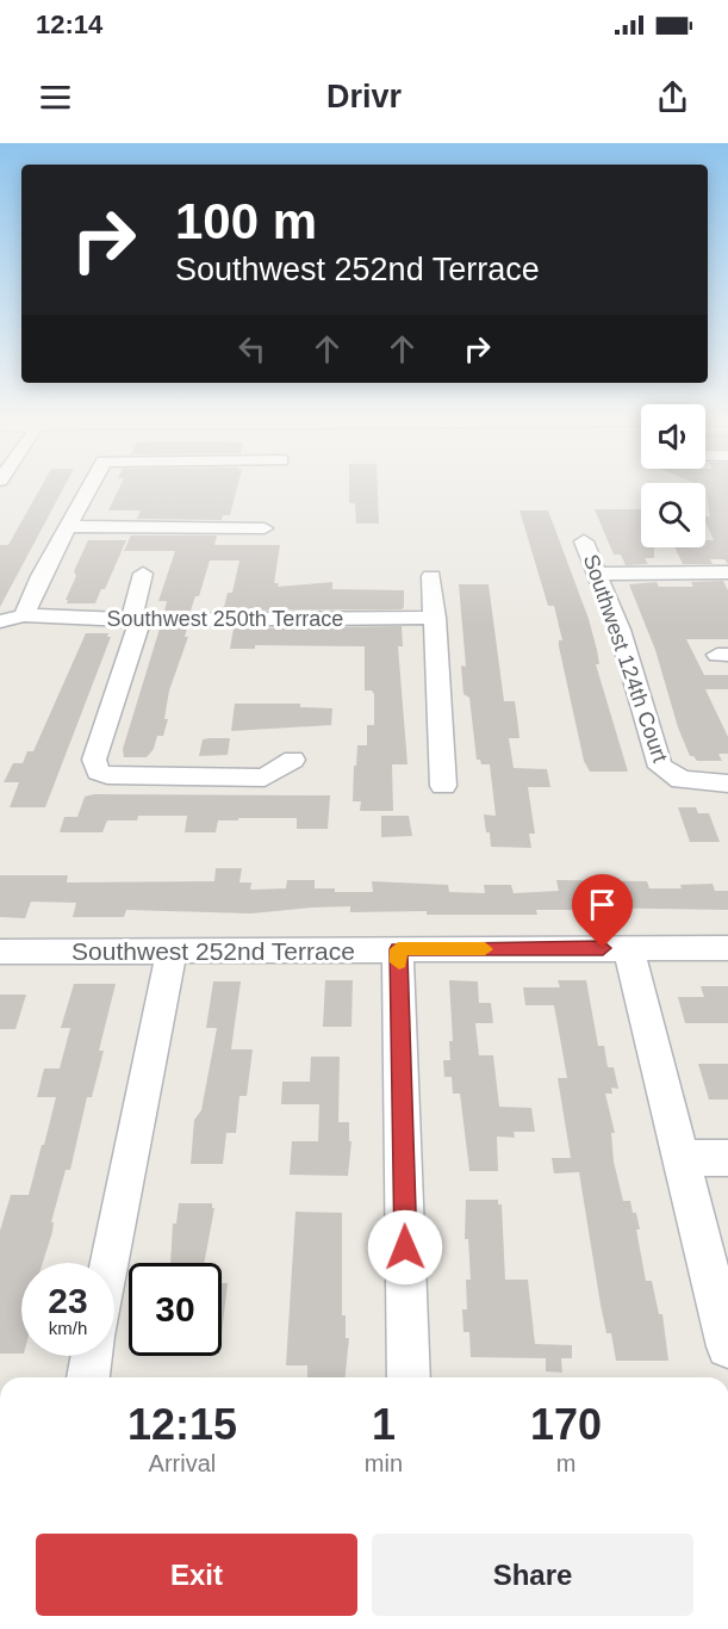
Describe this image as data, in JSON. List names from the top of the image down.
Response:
{
  "streets": {
    "street": ["Southwest 250th Terrace", "Southwest 124th Court", "Southwest 252nd Terrace"]
  },
  "page": {
    "status": "12:14",
    "header": "Drivr",
    "turn": ["100 m", "Southwest 252nd Terrace"],
    "speed": "23 km/h",
    "limit": "30",
    "eta": [
      "12:15",
      "Arrival",
      "1",
      "min",
      "170",
      "m"
    ],
    "buttons": ["Exit", "Share"]
  }
}
